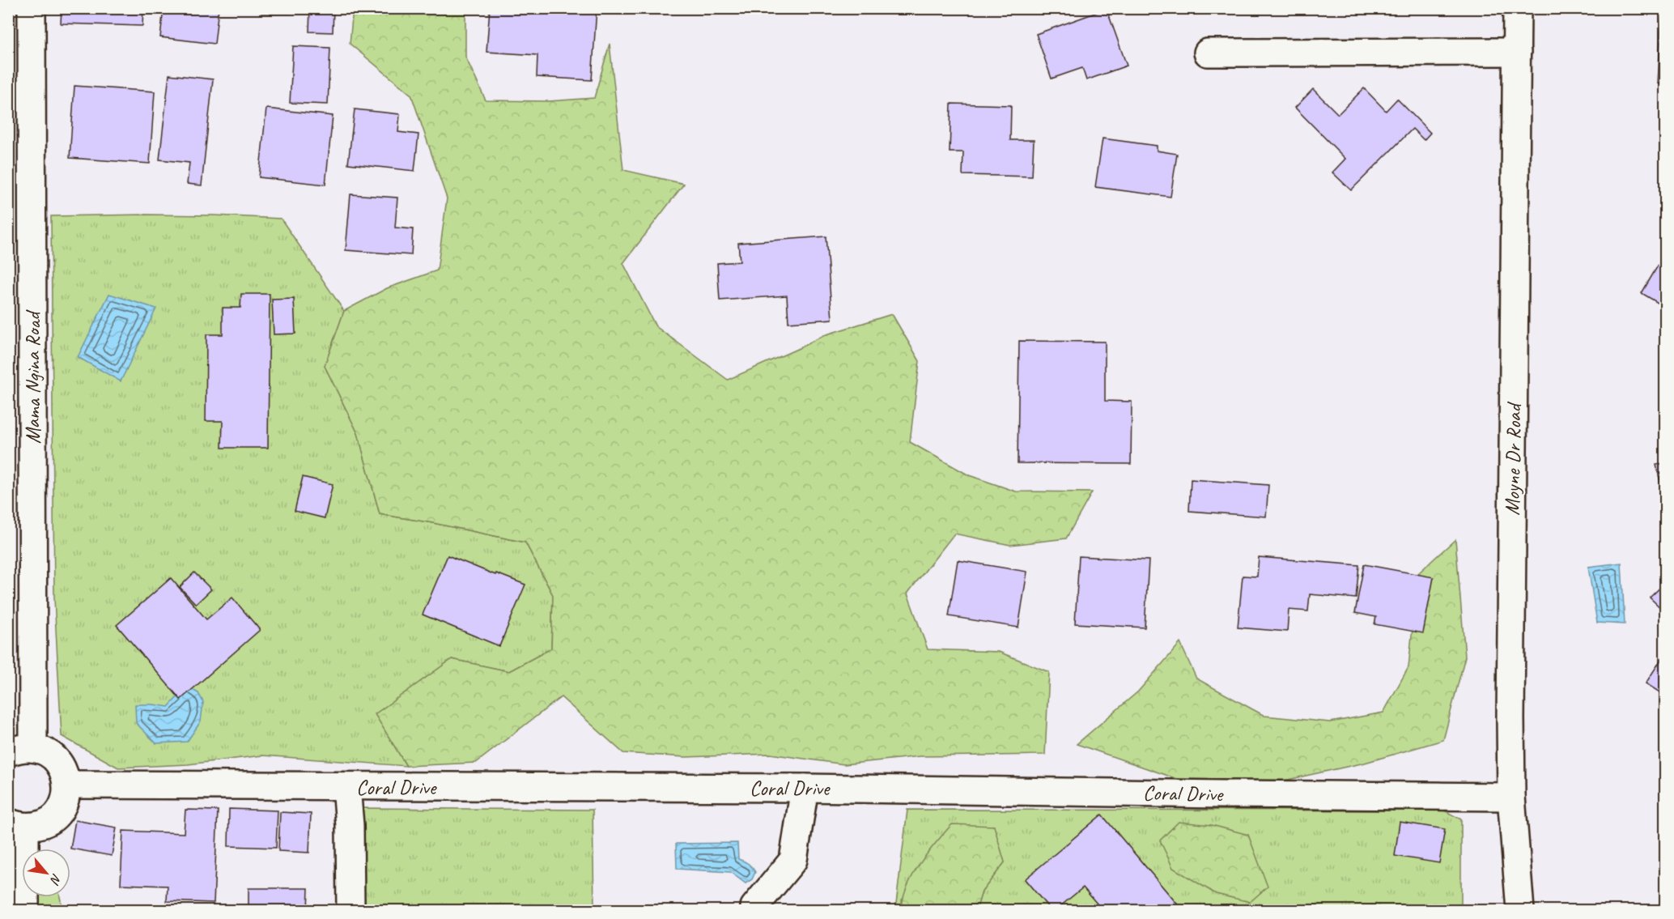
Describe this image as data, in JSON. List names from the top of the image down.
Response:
{
  "streets": {
    "street": ["Mama Ngina Road", "Moyne Dr Road", "Coral Drive"]
  },
  "crossings": [
    ["Moyne Dr Road", "Coral Drive"]
  ],
  "north": "bottom right"
}
